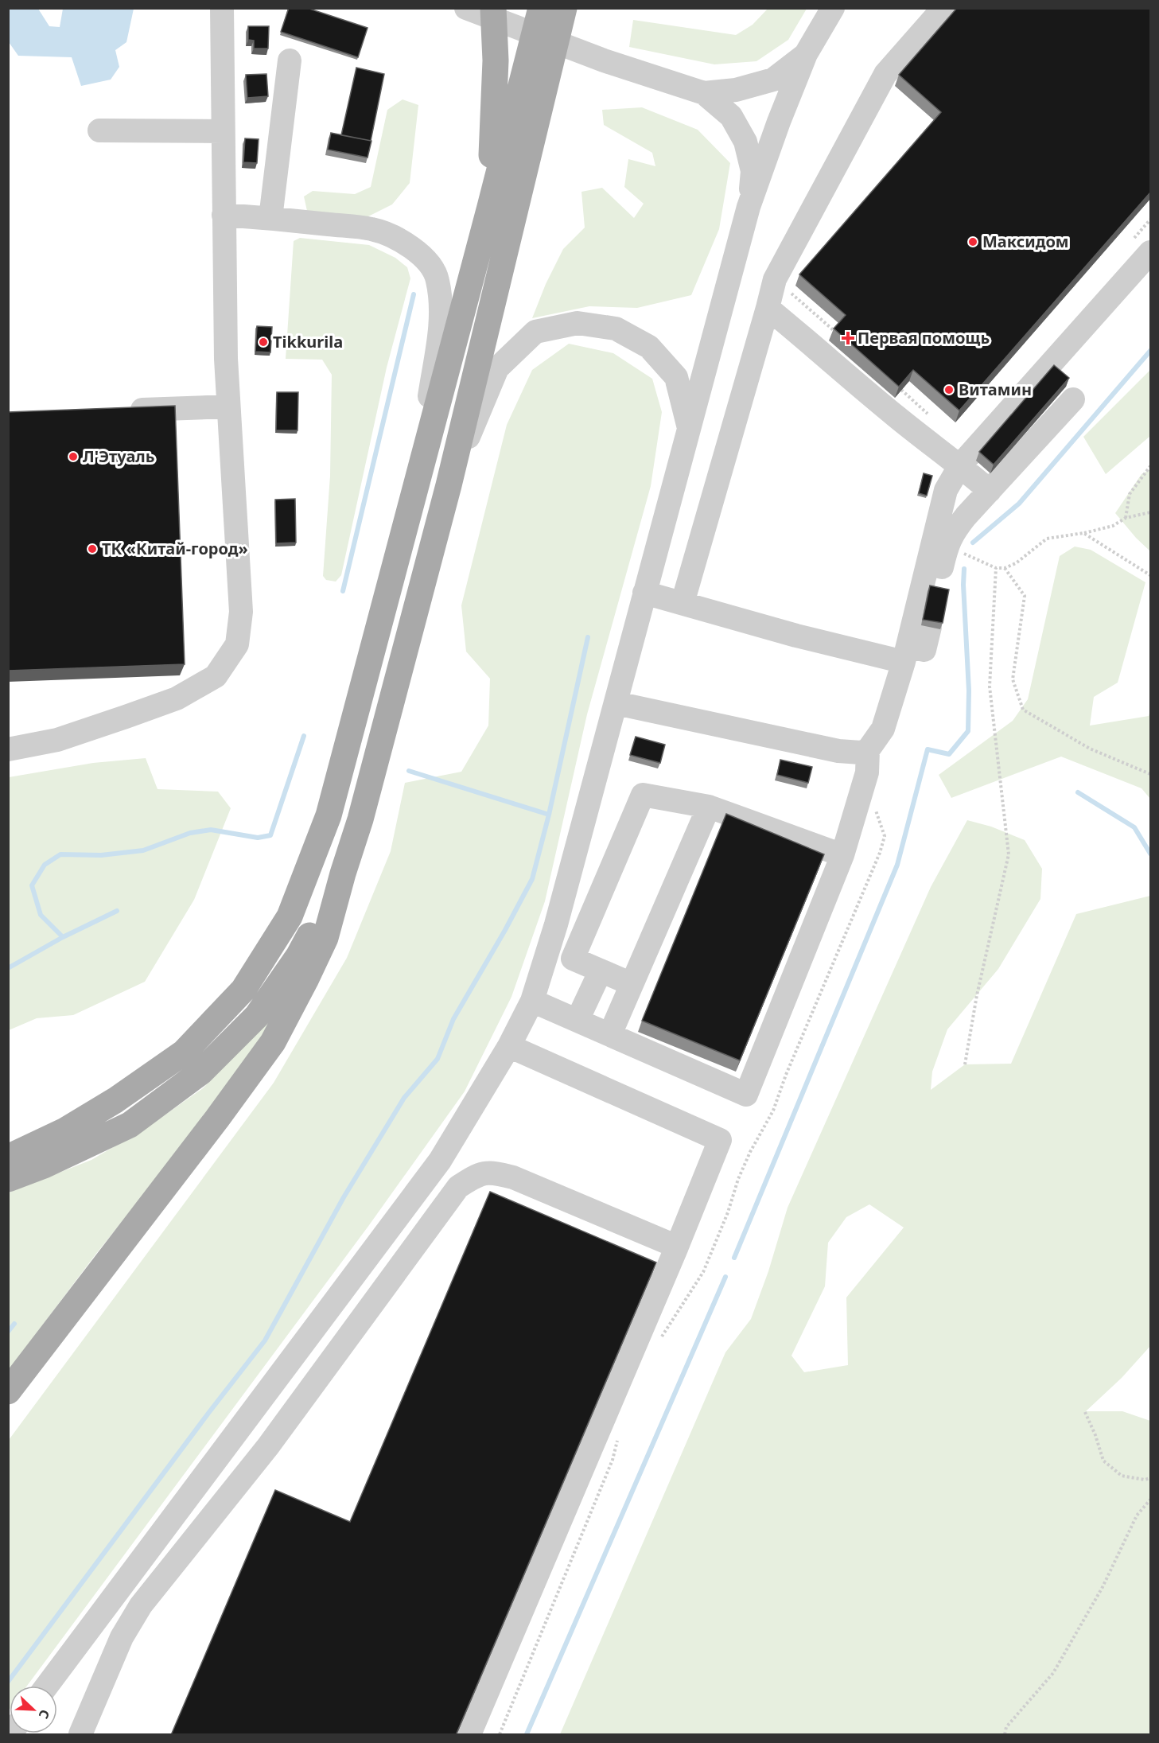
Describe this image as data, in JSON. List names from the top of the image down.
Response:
{
  "places": {
    "other": [
      "Максидом",
      "Tikkurila",
      "Витамин",
      "Л'Этуаль",
      "ТК «Китай-город»"
    ],
    "health": ["Первая помощь"]
  },
  "north": "bottom right"
}
